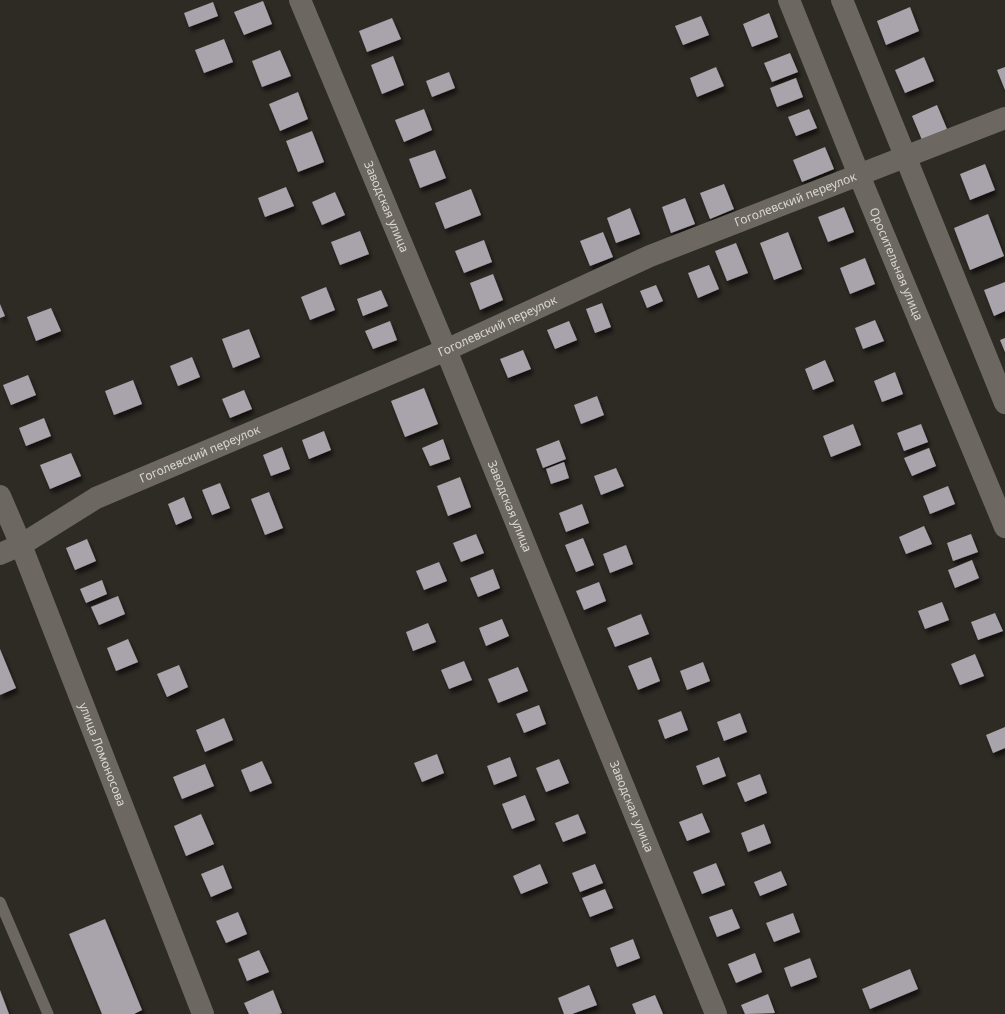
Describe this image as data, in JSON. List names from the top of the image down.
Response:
{
  "streets": {
    "street": [
      "Гоголевский переулок",
      "Заводская улица",
      "Оросительная улица",
      "улица Ломоносова"
    ]
  },
  "crossings": [
    ["Гоголевский переулок", "Заводская улица"],
    ["Гоголевский переулок", "Оросительная улица"],
    ["Гоголевский переулок", "улица Ломоносова"]
  ]
}
